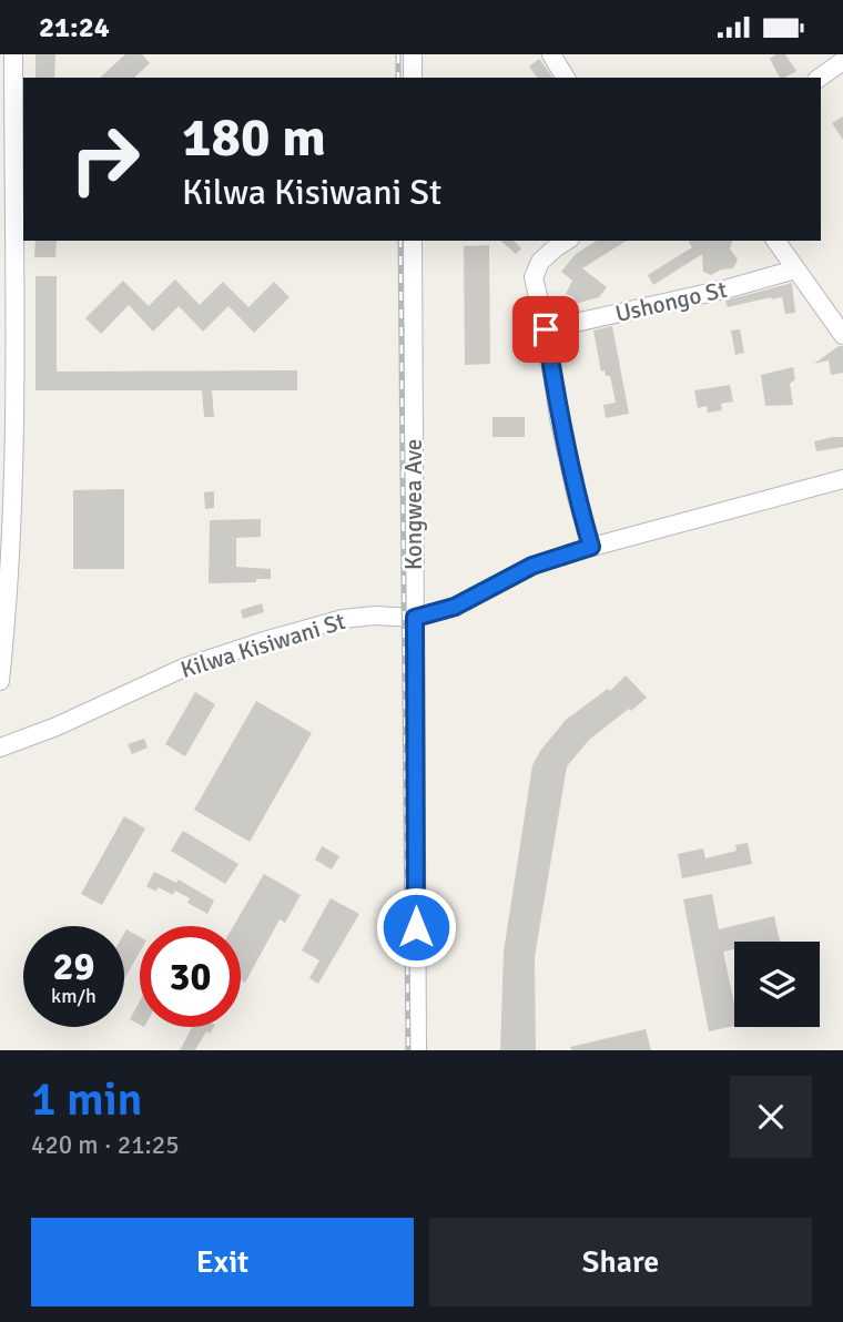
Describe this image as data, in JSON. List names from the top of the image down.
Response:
{
  "streets": {
    "street": ["Ushongo St", "Kongwea Ave", "Kilwa Kisiwani St"]
  },
  "crossings": [
    ["Kongwea Ave", "Kilwa Kisiwani St"]
  ],
  "page": {
    "status": "21:24",
    "turn": ["180 m", "Kilwa Kisiwani St"],
    "speed": "29 km/h",
    "limit": "30",
    "heading": ["1 min", "420 m · 21:25"],
    "buttons": ["Exit", "Share"]
  }
}
